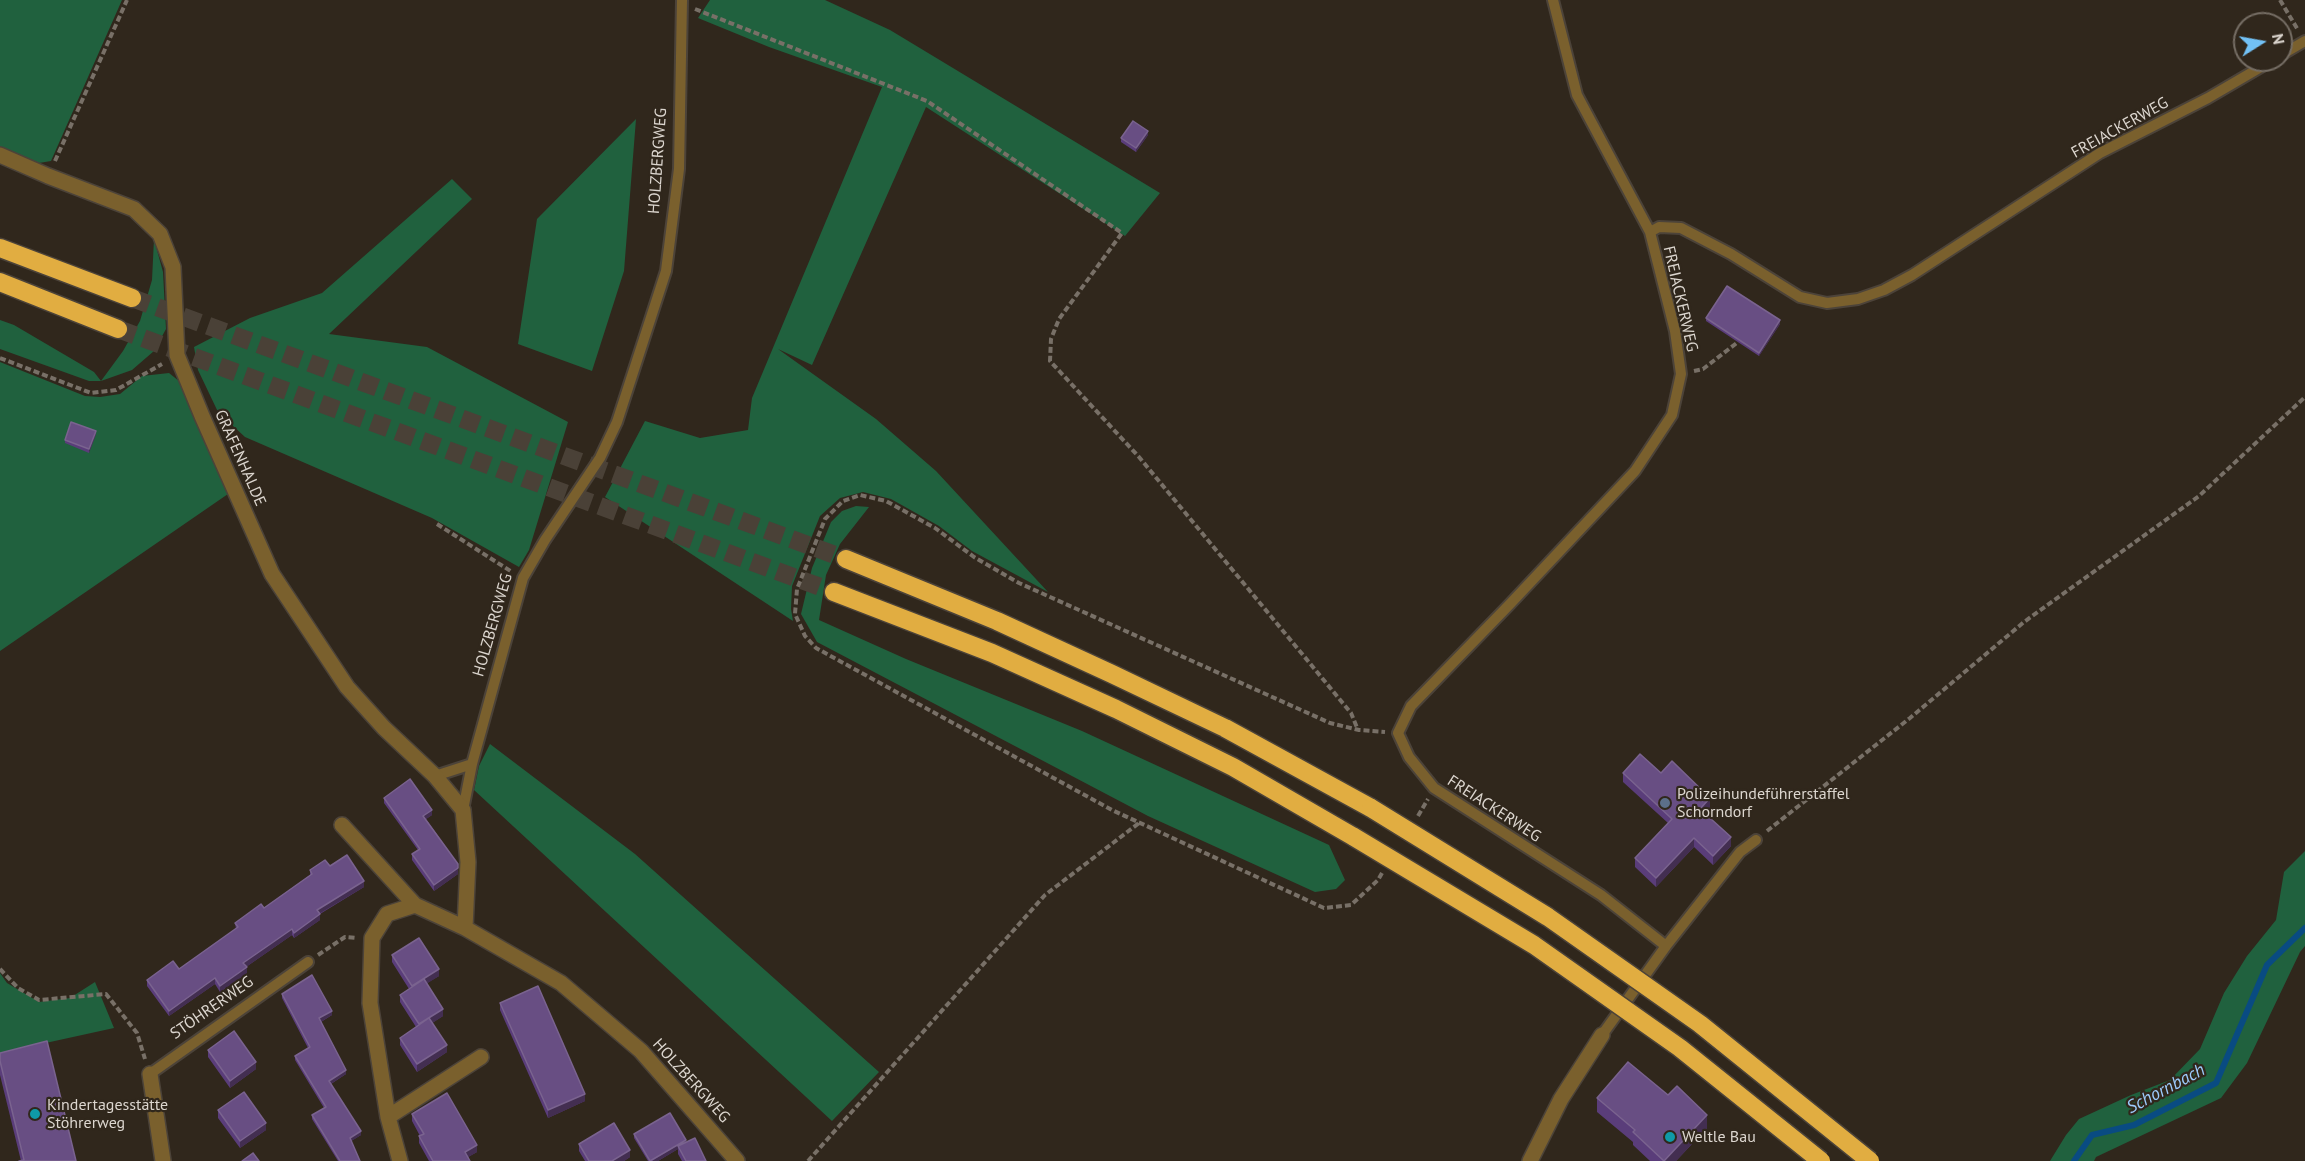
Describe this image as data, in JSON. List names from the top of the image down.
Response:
{
  "streets": {
    "street": ["HOLZBERGWEG", "GRAFENHALDE"],
    "lane": ["FREIACKERWEG", "STÖHRERWEG"]
  },
  "crossings": [
    ["HOLZBERGWEG", "GRAFENHALDE"]
  ],
  "water": ["Schornbach"],
  "places": ["Polizeihundeführerstaffel Schorndorf", "Kindertagesstätte Stöhrerweg", "Weltle Bau"],
  "north": "right"
}
